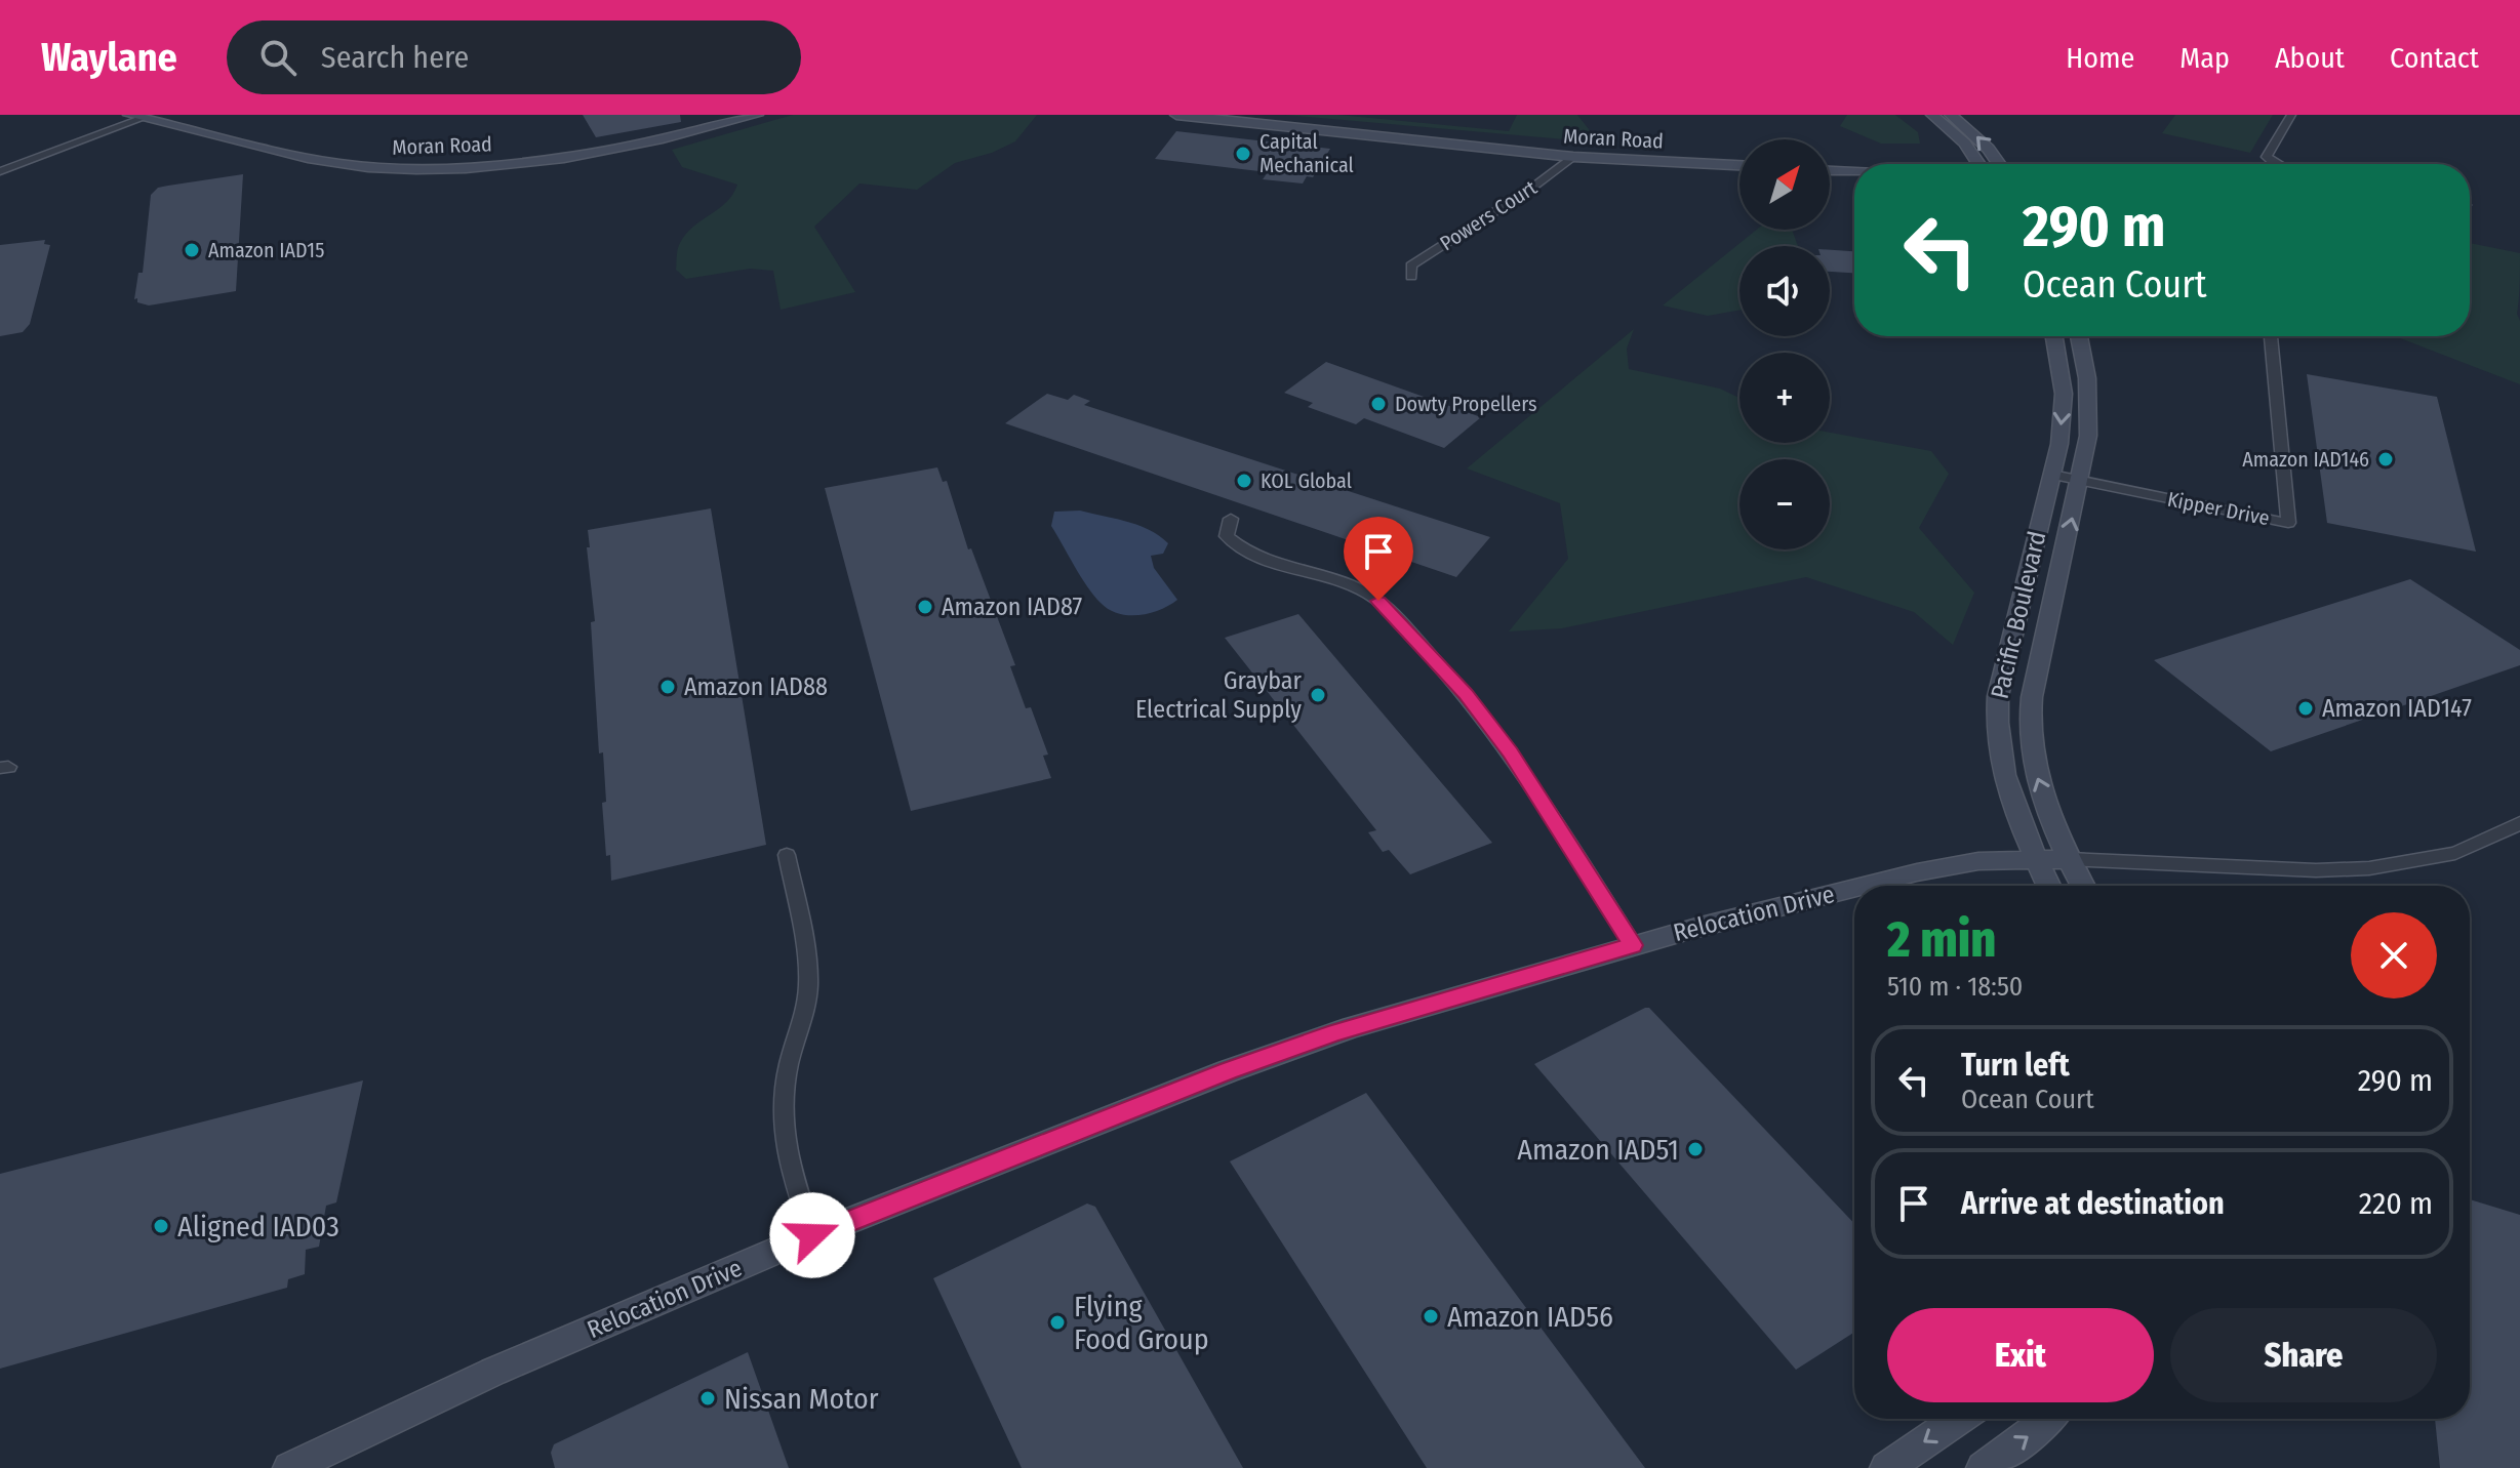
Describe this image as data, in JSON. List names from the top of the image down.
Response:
{
  "streets": {
    "street": [
      "Moran Road",
      "Powers Court",
      "Kipper Drive",
      "Pacific Boulevard",
      "Relocation Drive"
    ]
  },
  "crossings": [
    ["Moran Road", "Powers Court"],
    ["Kipper Drive", "Pacific Boulevard"],
    ["Pacific Boulevard", "Relocation Drive"]
  ],
  "places": [
    "Capital Mechanical",
    "Amazon IAD15",
    "Dowty Propellers",
    "Amazon IAD146",
    "KOL Global",
    "Amazon IAD87",
    "Amazon IAD88",
    "Graybar Electrical Supply",
    "Amazon IAD147",
    "Amazon IAD51",
    "Aligned IAD03",
    "Amazon IAD56",
    "Flying Food Group",
    "Nissan Motor"
  ],
  "north": "top right",
  "page": {
    "header": "Waylane",
    "search": "Search here",
    "nav": [
      "Home",
      "Map",
      "About",
      "Contact"
    ],
    "map_buttons": ["+", "−"],
    "turn": ["290 m", "Ocean Court"],
    "heading": ["2 min", "510 m · 18:50"],
    "list": [
      {
        "name": "Turn left",
        "note": "Ocean Court",
        "value": "290 m"
      },
      {
        "name": "Arrive at destination",
        "value": "220 m"
      }
    ],
    "buttons": ["Exit", "Share"]
  }
}
